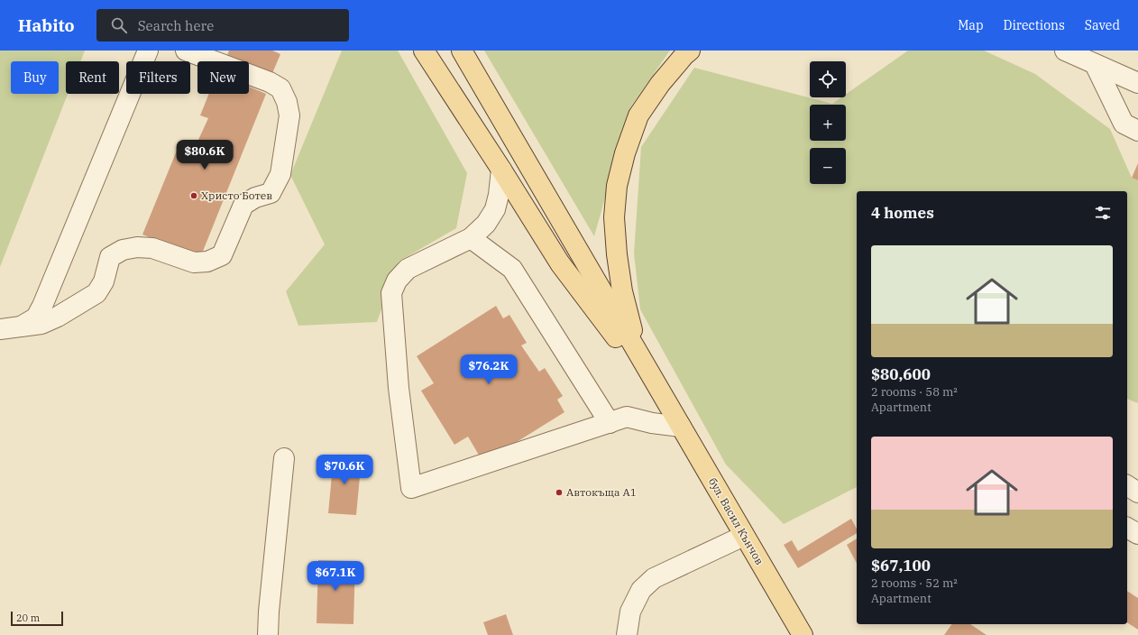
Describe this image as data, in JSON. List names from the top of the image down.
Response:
{
  "streets": {
    "main road": ["бул. Васил Кънчов"]
  },
  "places": ["Христо Ботев", "Автокъща А1"],
  "scale_bar": "20 m",
  "page": {
    "header": "Habito",
    "search": "Search here",
    "nav": ["Map", "Directions", "Saved"],
    "map_buttons": ["+", "−"],
    "chip": [
      "Buy",
      "Rent",
      "Filters",
      "New"
    ],
    "price": [
      "$80.6K",
      "$76.2K",
      "$70.6K",
      "$67.1K"
    ],
    "heading": "4 homes",
    "list": [
      {
        "name": "$80,600",
        "note": "2 rooms · 58 m² · Apartment"
      },
      {
        "name": "$67,100",
        "note": "2 rooms · 52 m² · Apartment"
      }
    ],
    "scale": "20 m"
  }
}
